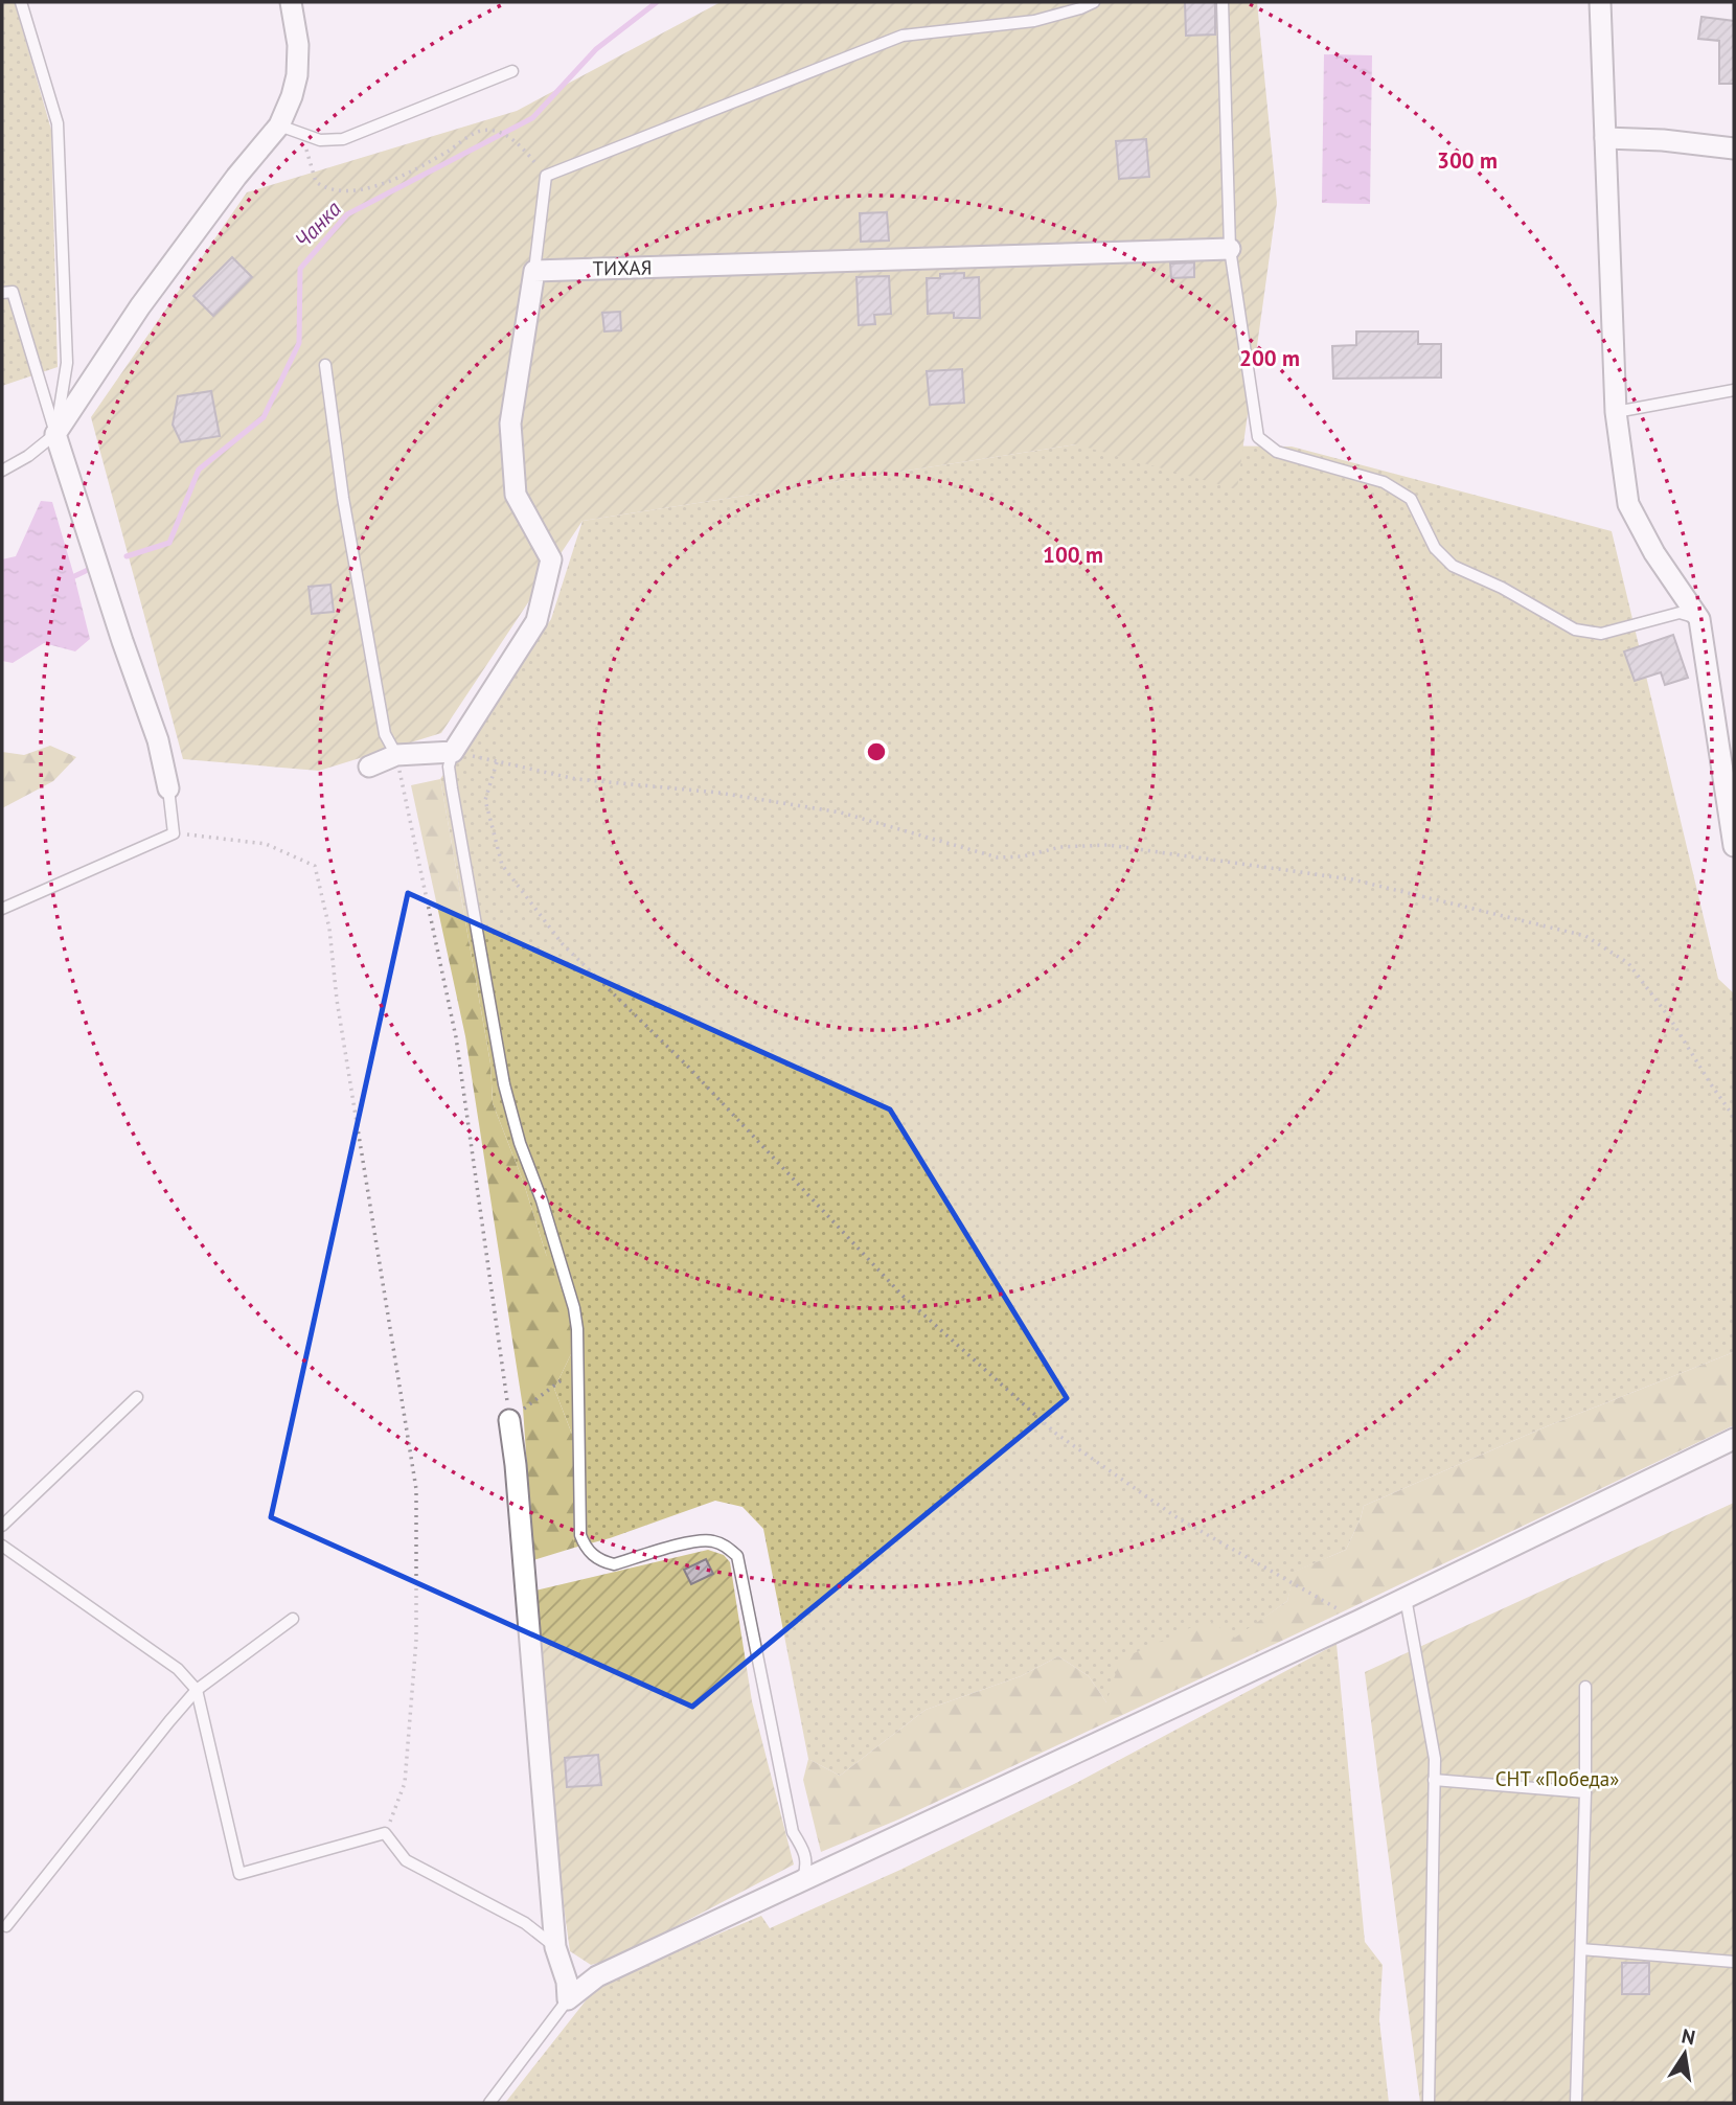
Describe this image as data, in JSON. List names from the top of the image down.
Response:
{
  "streets": {
    "street": ["ТИХАЯ"]
  },
  "water": ["Чанка"],
  "parks": ["СНТ «Победа»"],
  "north": "top",
  "rings": ["300 m", "200 m", "100 m"]
}
